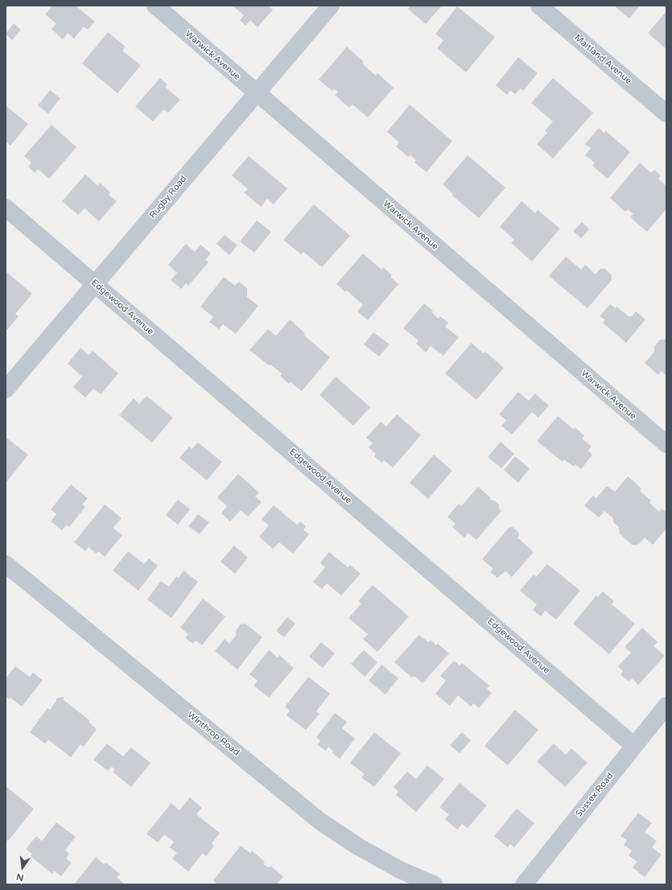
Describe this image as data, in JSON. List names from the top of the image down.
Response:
{
  "streets": {
    "street": [
      "Warwick Avenue",
      "Maitland Avenue",
      "Rugby Road",
      "Edgewood Avenue",
      "Winthrop Road",
      "Sussex Road"
    ]
  },
  "crossings": [
    ["Warwick Avenue", "Rugby Road"],
    ["Rugby Road", "Edgewood Avenue"],
    ["Edgewood Avenue", "Sussex Road"]
  ],
  "north": "bottom"
}
